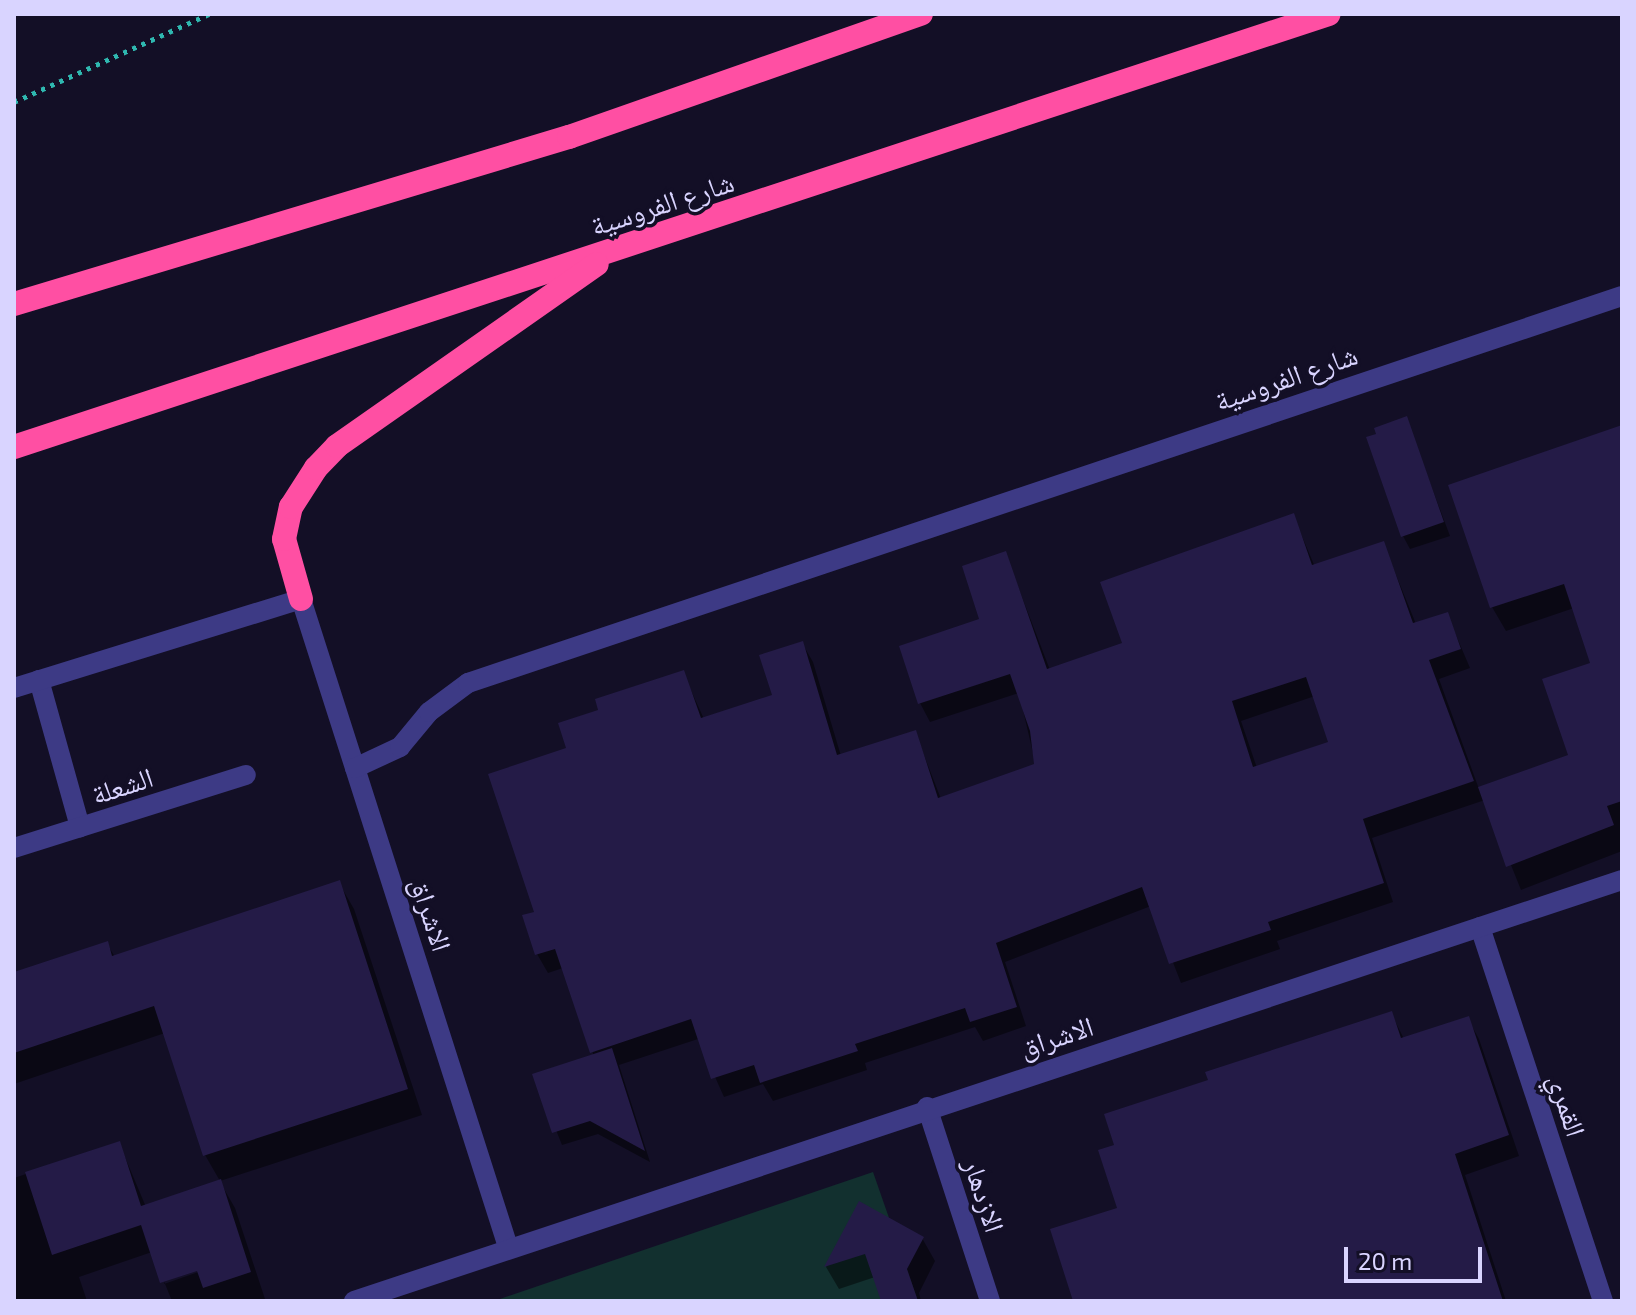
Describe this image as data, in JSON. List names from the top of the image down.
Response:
{
  "streets": {
    "highway": ["شارع الفروسية"],
    "street": [
      "الشعلة",
      "الاشراق",
      "القمري",
      "الازدهار"
    ]
  },
  "crossings": [
    ["شارع الفروسية", "الاشراق"],
    ["الاشراق", "القمري"],
    ["الاشراق", "الازدهار"]
  ],
  "scale_bar": "20 m"
}
